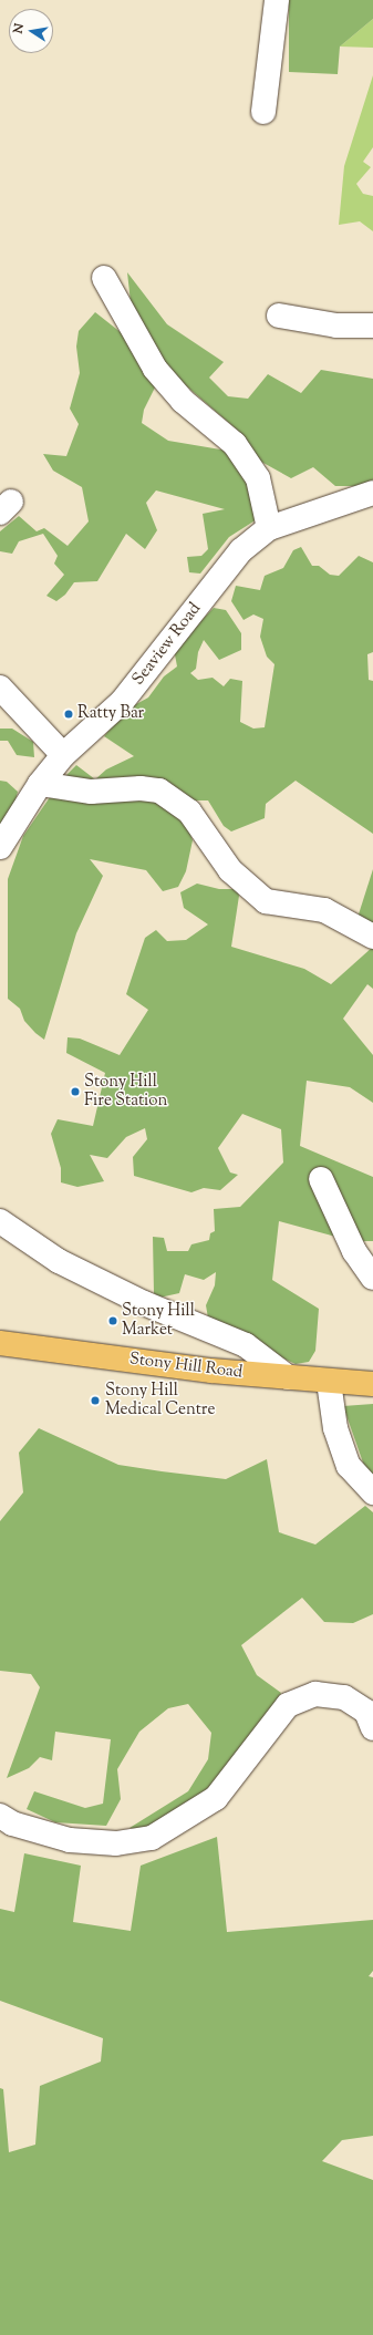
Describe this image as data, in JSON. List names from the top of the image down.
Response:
{
  "streets": {
    "main road": ["Stony Hill Road"],
    "street": ["Seaview Road"]
  },
  "places": [
    "Ratty Bar",
    "Stony Hill Fire Station",
    "Stony Hill Market",
    "Stony Hill Medical Centre"
  ],
  "north": "left"
}
